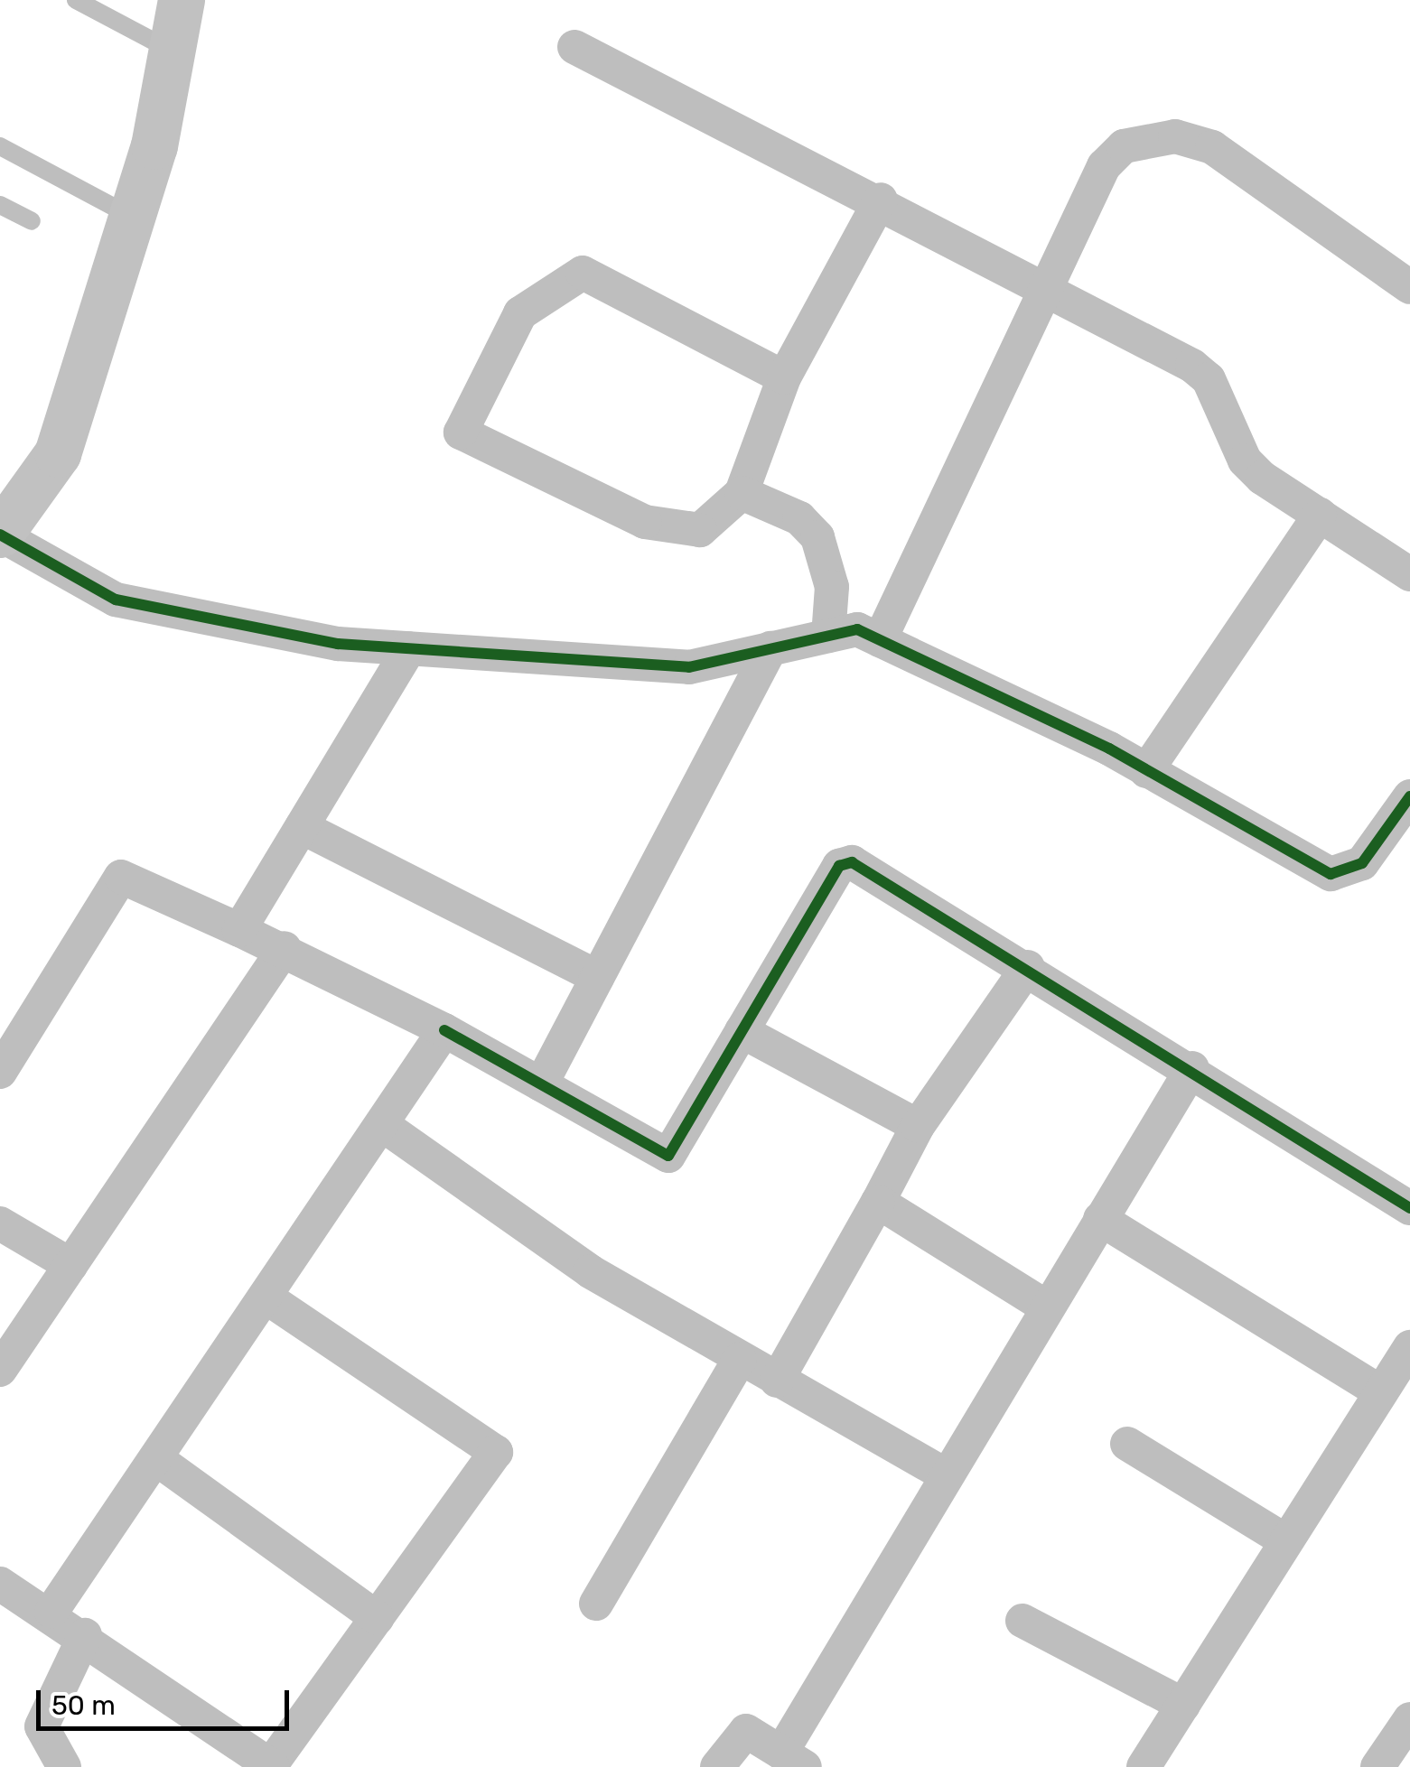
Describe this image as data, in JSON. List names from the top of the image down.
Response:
{
  "scale_bar": "50 m"
}
